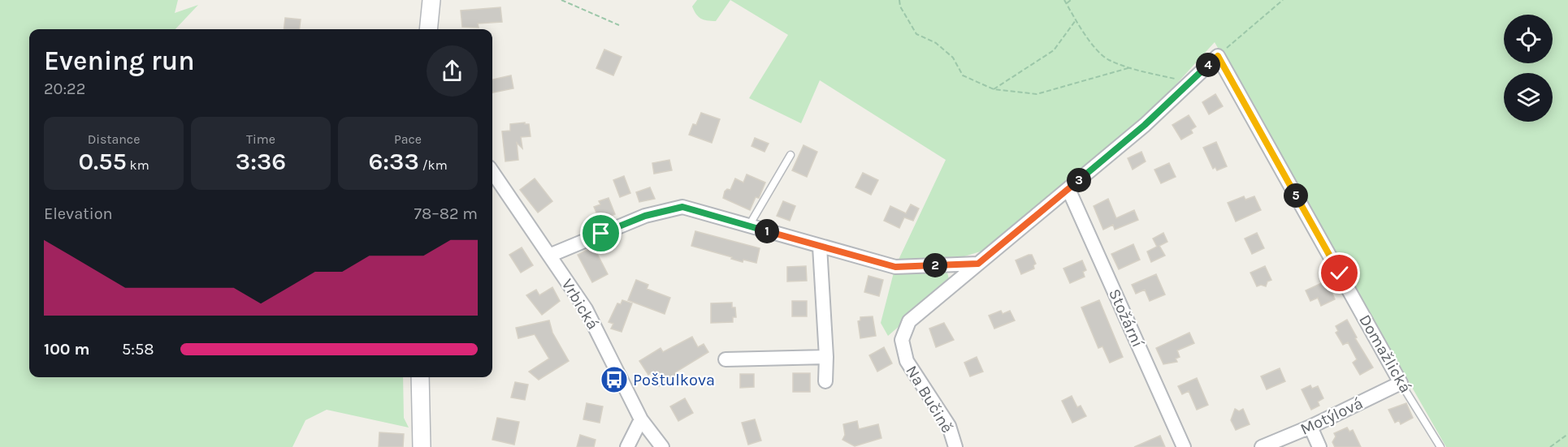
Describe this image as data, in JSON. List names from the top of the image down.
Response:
{
  "streets": {
    "street": [
      "Vrbická",
      "Stožární",
      "Domažlická",
      "Na Bučině",
      "Motýlová"
    ]
  },
  "crossings": [
    ["Stožární", "Na Bučině"],
    ["Domažlická", "Na Bučině"],
    ["Domažlická", "Motýlová"]
  ],
  "places": {
    "bus stop": ["Poštulkova"]
  },
  "page": {
    "heading": ["Evening run", "20:22"],
    "pins": [
      "4",
      "3",
      "5",
      "1",
      "2"
    ],
    "stats": [
      ["Distance", "0.55 km"],
      ["Time", "3:36"],
      ["Pace", "6:33 /km"]
    ],
    "chart": ["Elevation", "78–82 m"],
    "list": [
      {
        "name": "100 m",
        "note": "5:58"
      }
    ]
  }
}
